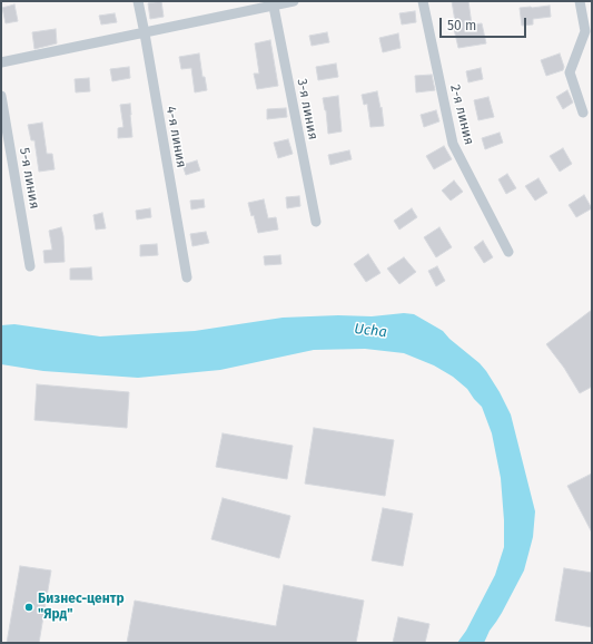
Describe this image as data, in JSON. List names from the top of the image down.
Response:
{
  "streets": {
    "street": [
      "3-я линия",
      "2-я линия",
      "4-я линия",
      "5-я линия"
    ]
  },
  "water": ["Ucha"],
  "places": ["Бизнес-центр \"Ярд\""],
  "scale_bar": "50 m"
}
